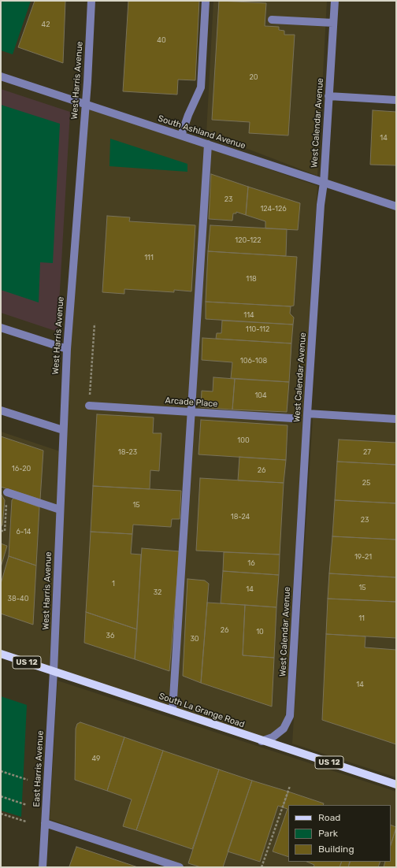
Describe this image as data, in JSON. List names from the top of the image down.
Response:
{
  "streets": {
    "main road": ["US 12", "South La Grange Road"],
    "street": [
      "West Harris Avenue",
      "West Calendar Avenue",
      "South Ashland Avenue",
      "Arcade Place",
      "East Harris Avenue"
    ]
  },
  "crossings": [
    ["West Harris Avenue", "South Ashland Avenue"],
    ["West Harris Avenue", "South La Grange Road"],
    ["West Harris Avenue", "East Harris Avenue"],
    ["West Calendar Avenue", "South Ashland Avenue"],
    ["West Calendar Avenue", "South La Grange Road"],
    ["South La Grange Road", "East Harris Avenue"]
  ],
  "house_numbers": [
    "42",
    "40",
    "20",
    "14",
    "23",
    "124-126",
    "120-122",
    "111",
    "118",
    "114",
    "110-112",
    "106-108",
    "104",
    "100",
    "18-23",
    "27",
    "16-20",
    "26",
    "25",
    "15",
    "18-24",
    "23",
    "6-14",
    "19-21",
    "16",
    "1",
    "15",
    "14",
    "32",
    "38-40",
    "11",
    "26",
    "10",
    "36",
    "30",
    "14",
    "49"
  ],
  "legend": ["Road", "Park", "Building"]
}
